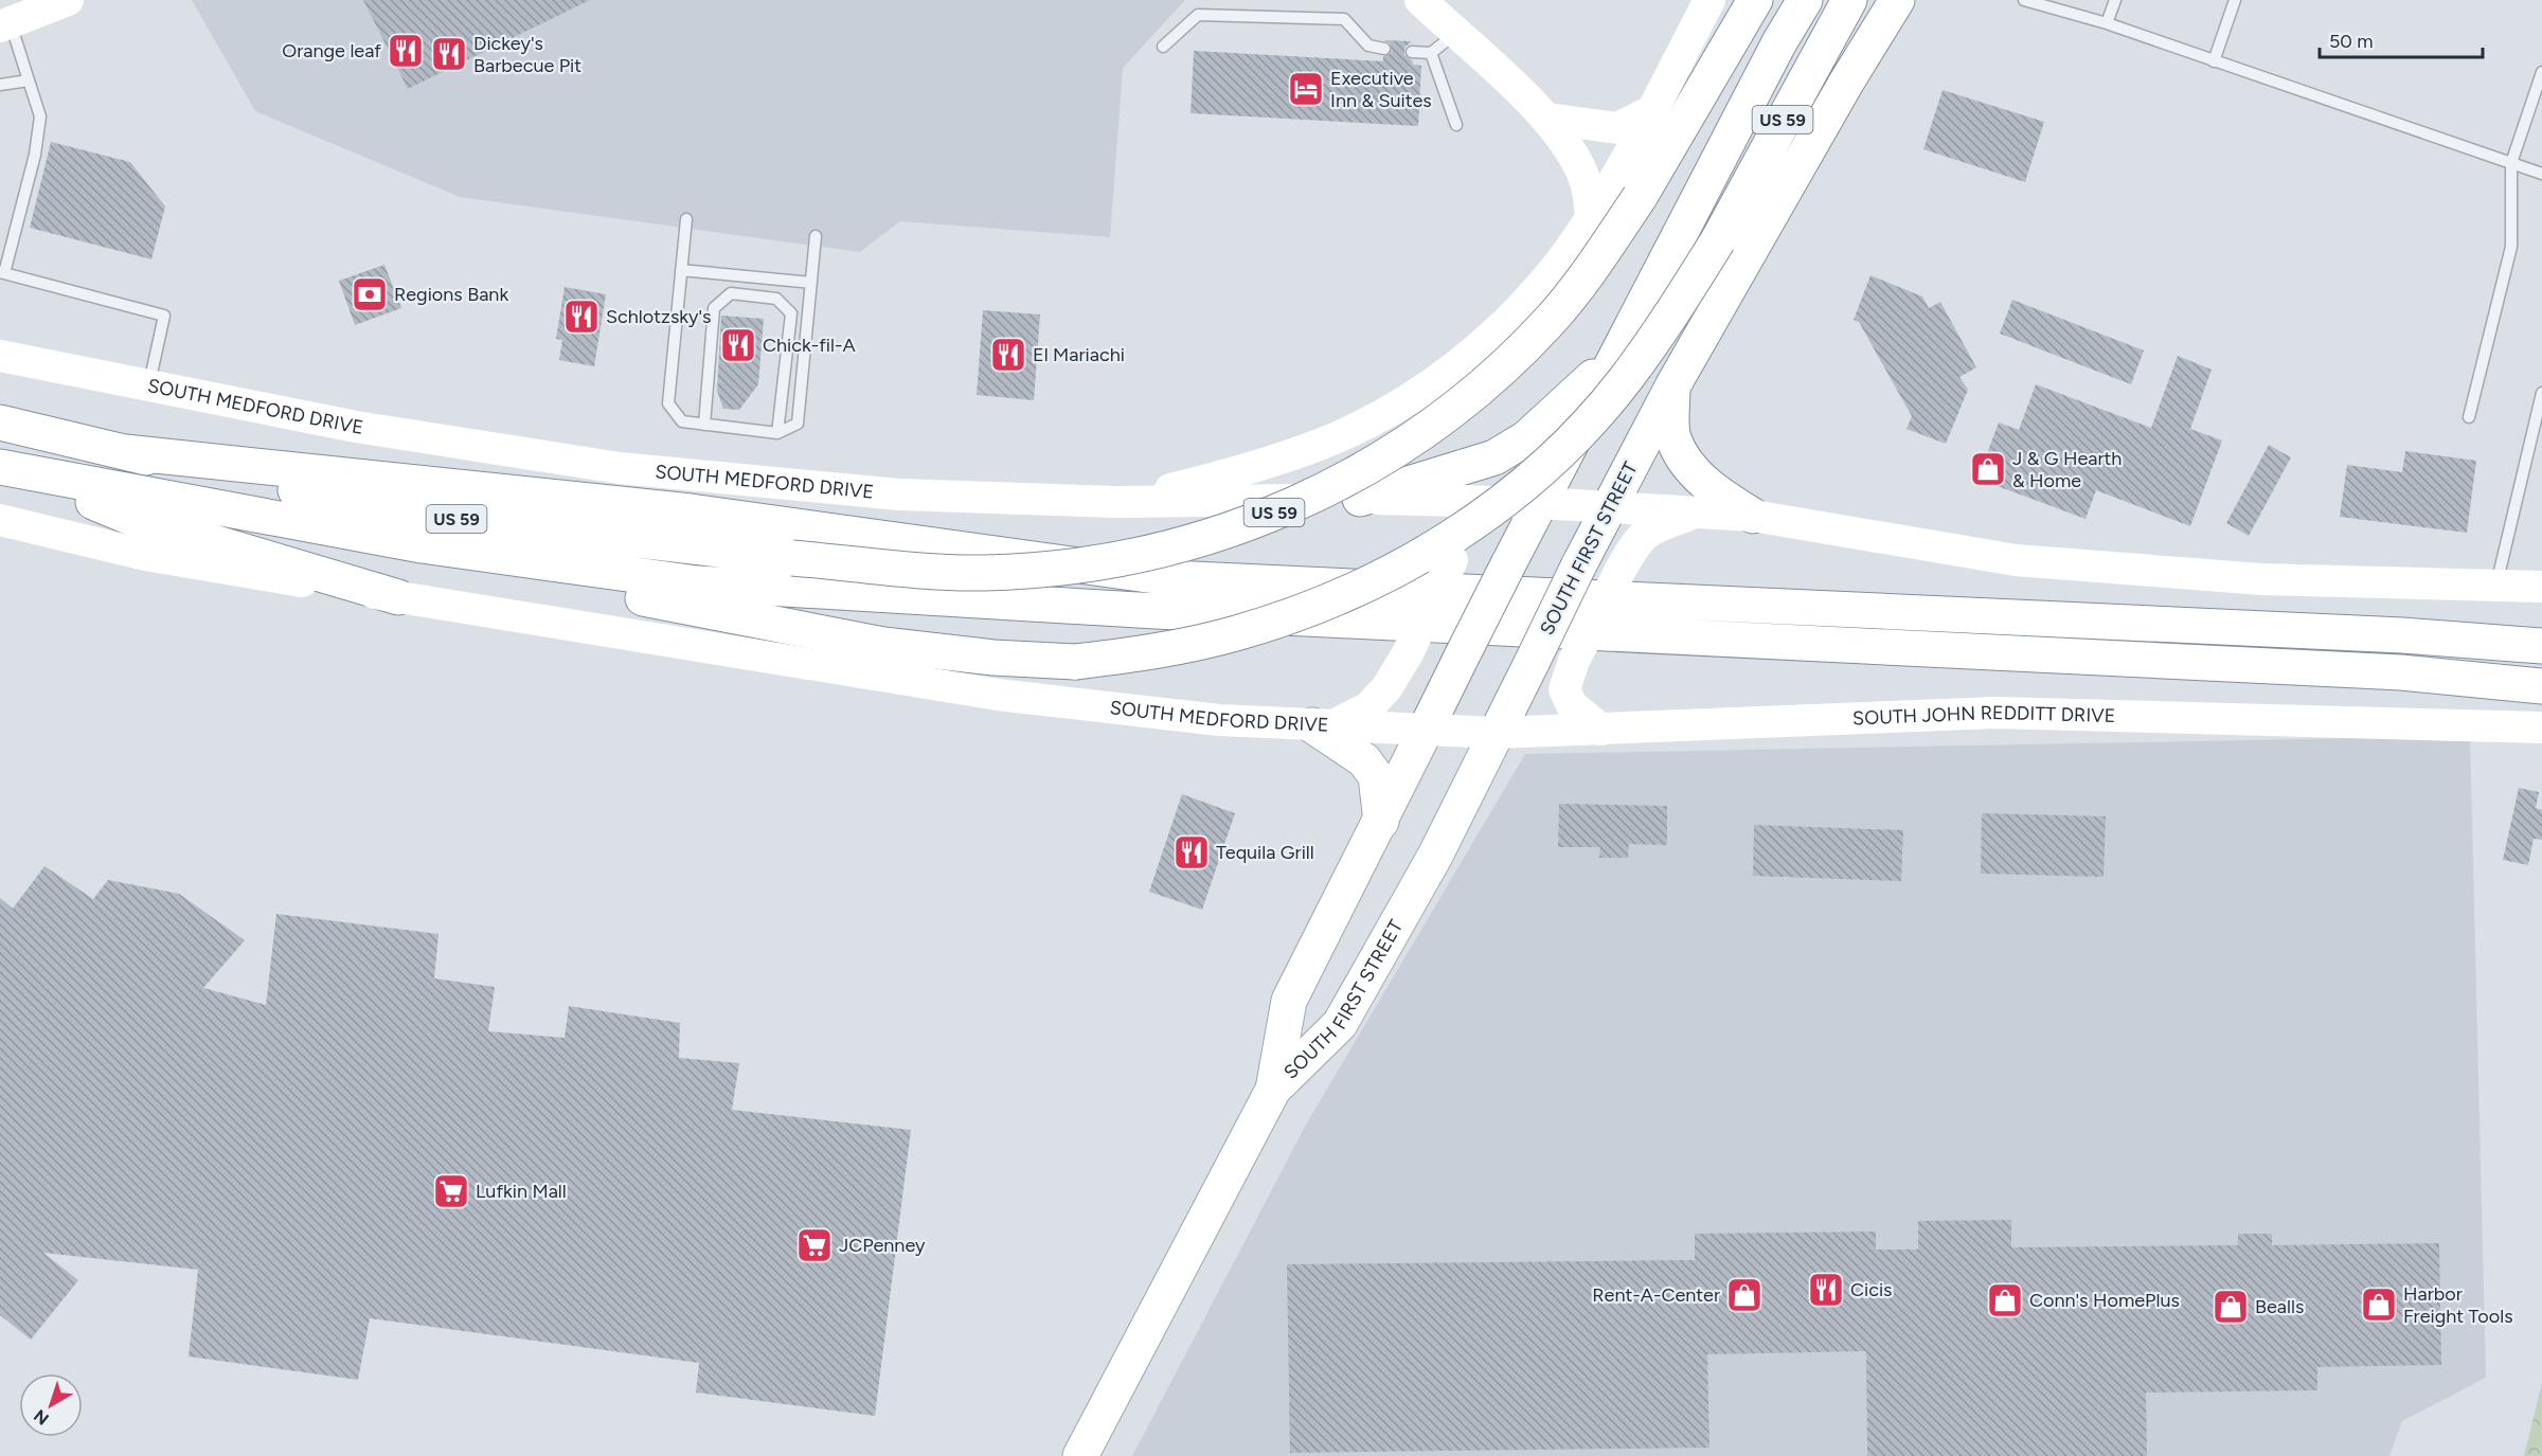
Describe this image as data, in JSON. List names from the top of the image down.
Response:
{
  "streets": {
    "main road": [
      "US 59",
      "SOUTH MEDFORD DRIVE",
      "SOUTH FIRST STREET",
      "SOUTH JOHN REDDITT DRIVE"
    ]
  },
  "crossings": [
    ["SOUTH MEDFORD DRIVE", "SOUTH FIRST STREET"],
    ["SOUTH MEDFORD DRIVE", "SOUTH JOHN REDDITT DRIVE"],
    ["SOUTH FIRST STREET", "SOUTH JOHN REDDITT DRIVE"]
  ],
  "places": {
    "restaurant": [
      "Orange leaf",
      "Dickey's Barbecue Pit",
      "Schlotzsky's",
      "Chick-fil-A",
      "El Mariachi",
      "Tequila Grill",
      "Cicis"
    ],
    "hotel": ["Executive Inn & Suites"],
    "bank": ["Regions Bank"],
    "shop": [
      "J & G Hearth & Home",
      "Rent-A-Center",
      "Conn's HomePlus",
      "Harbor Freight Tools",
      "Bealls"
    ],
    "supermarket": ["Lufkin Mall", "JCPenney"]
  },
  "scale_bar": "50 m",
  "north": "bottom left"
}
